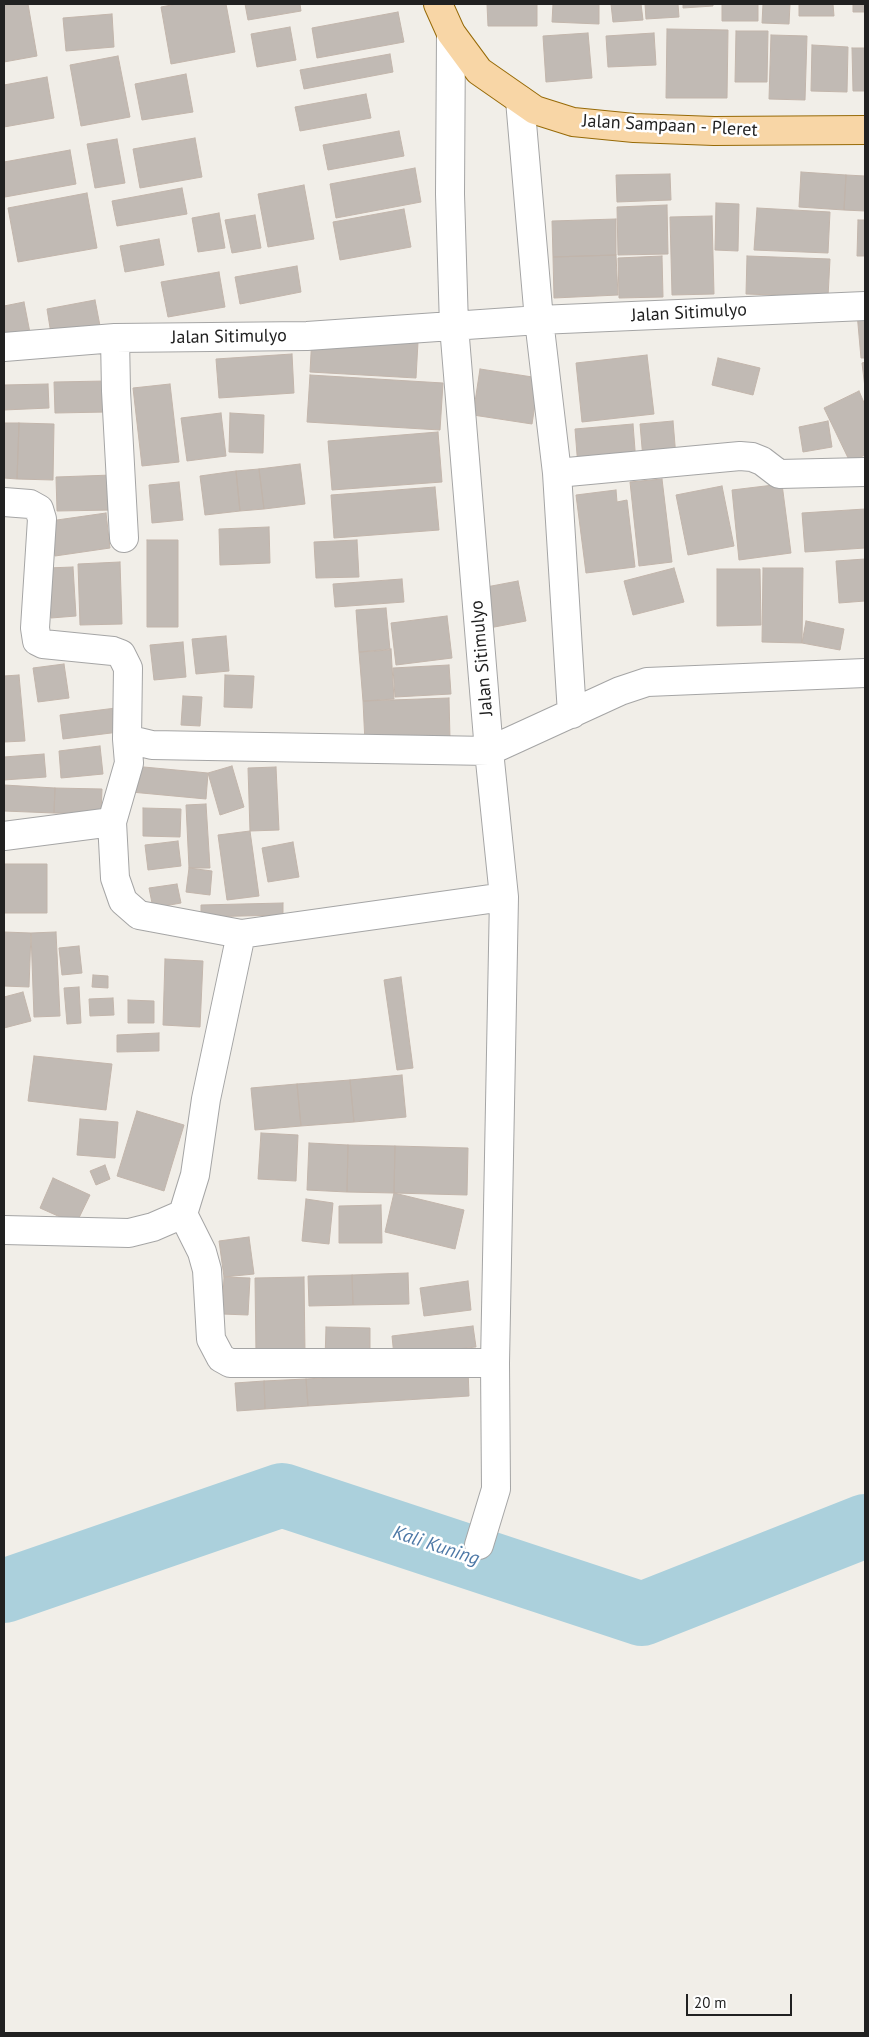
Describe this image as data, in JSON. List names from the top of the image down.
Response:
{
  "streets": {
    "main road": ["Jalan Sampaan - Pleret"],
    "street": ["Jalan Sitimulyo"]
  },
  "crossings": [
    ["Jalan Sampaan - Pleret", "Jalan Sitimulyo"]
  ],
  "water": ["Kali Kuning"],
  "scale_bar": "20 m"
}
